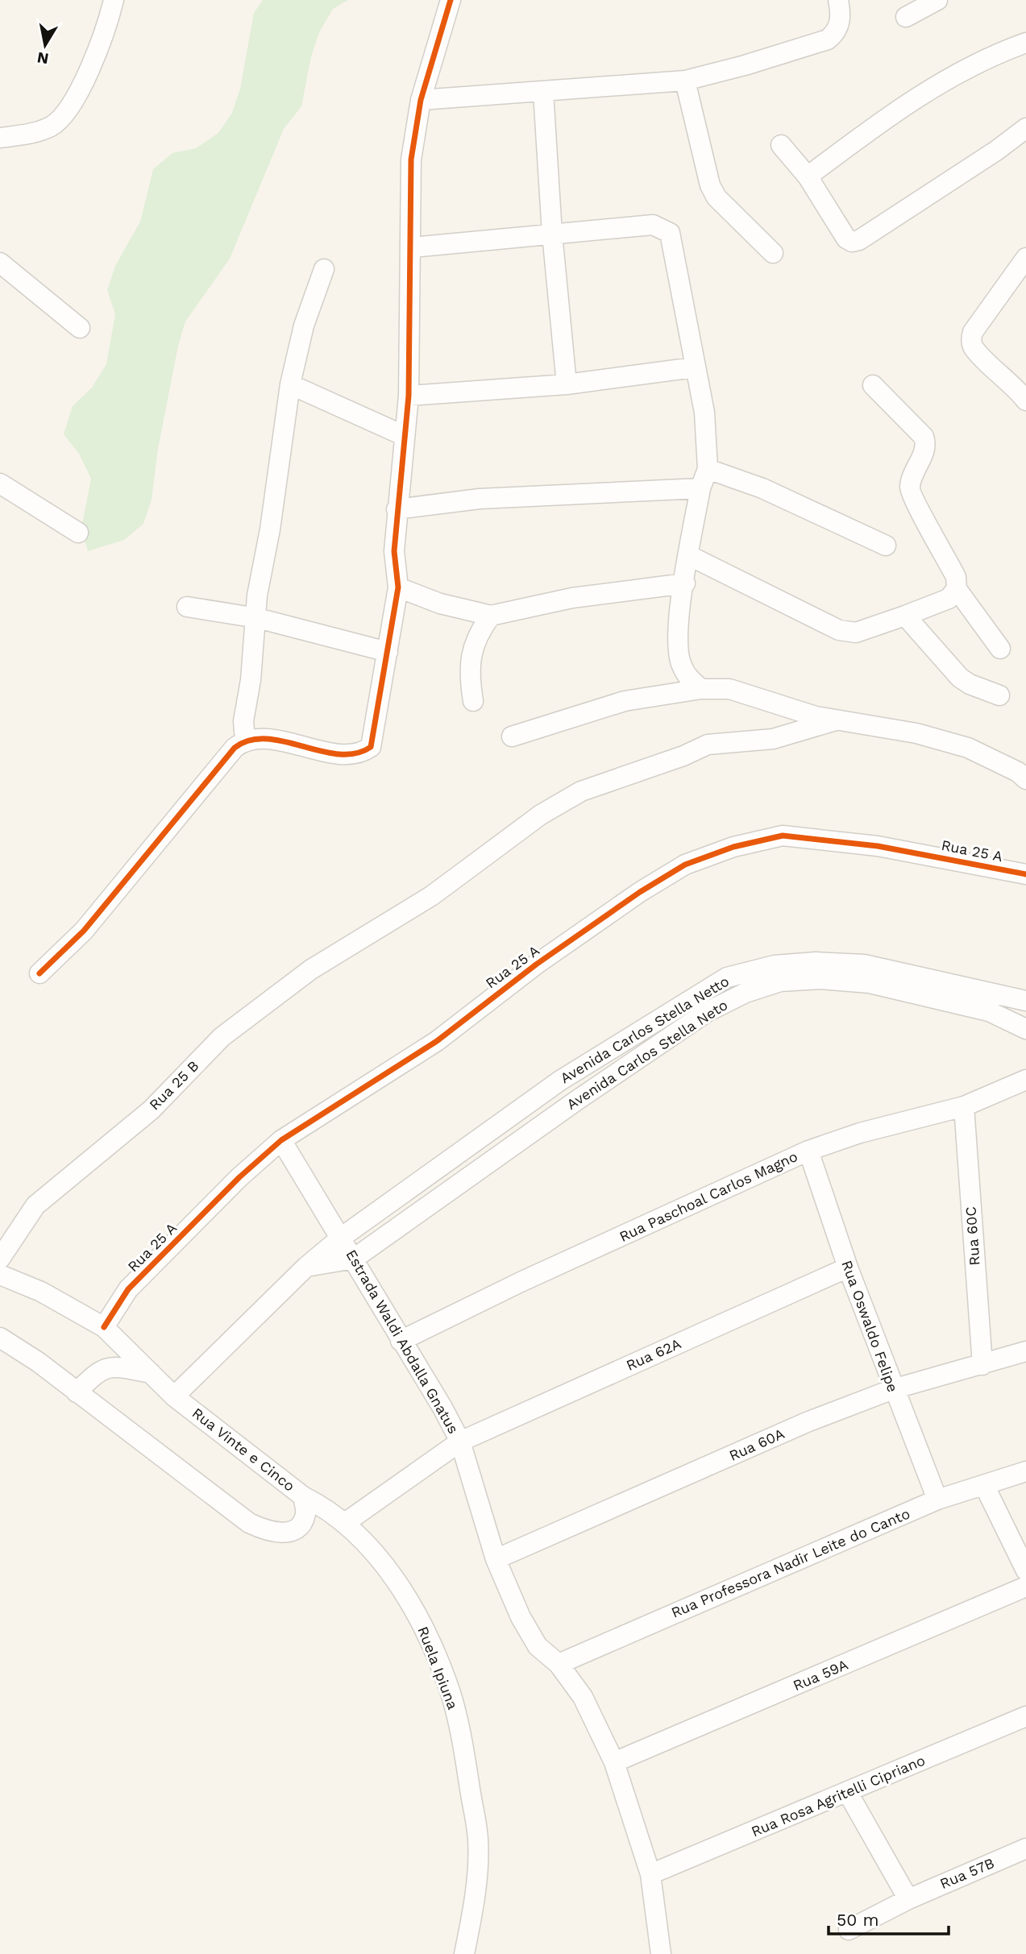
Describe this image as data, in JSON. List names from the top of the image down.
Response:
{
  "streets": {
    "street": [
      "Rua 25 A",
      "Avenida Carlos Stella Netto",
      "Avenida Carlos Stella Neto",
      "Rua 25 B",
      "Rua Paschoal Carlos Magno",
      "Rua 60C",
      "Rua Oswaldo Felipe",
      "Estrada Waldi Abdalla Gnatus",
      "Rua 62A",
      "Rua 60A",
      "Rua Vinte e Cinco",
      "Rua Professora Nadir Leite do Canto",
      "Ruela Ipiuna",
      "Rua 59A",
      "Rua Rosa Agritelli Cipriano",
      "Rua 57B"
    ]
  },
  "crossings": [
    ["Rua 25 A", "Estrada Waldi Abdalla Gnatus"],
    ["Rua 25 A", "Rua Vinte e Cinco"],
    ["Avenida Carlos Stella Netto", "Estrada Waldi Abdalla Gnatus"],
    ["Avenida Carlos Stella Neto", "Estrada Waldi Abdalla Gnatus"],
    ["Rua Paschoal Carlos Magno", "Rua 60C"],
    ["Rua Paschoal Carlos Magno", "Rua Oswaldo Felipe"],
    ["Rua Paschoal Carlos Magno", "Estrada Waldi Abdalla Gnatus"],
    ["Rua 60C", "Rua 60A"],
    ["Rua Oswaldo Felipe", "Rua 62A"],
    ["Rua Oswaldo Felipe", "Rua 60A"],
    ["Rua Oswaldo Felipe", "Rua Professora Nadir Leite do Canto"],
    ["Estrada Waldi Abdalla Gnatus", "Rua 62A"],
    ["Estrada Waldi Abdalla Gnatus", "Rua 60A"],
    ["Estrada Waldi Abdalla Gnatus", "Rua Professora Nadir Leite do Canto"],
    ["Estrada Waldi Abdalla Gnatus", "Rua 59A"],
    ["Estrada Waldi Abdalla Gnatus", "Rua Rosa Agritelli Cipriano"],
    ["Rua 62A", "Ruela Ipiuna"],
    ["Rua Vinte e Cinco", "Ruela Ipiuna"]
  ],
  "scale_bar": "50 m",
  "north": "bottom"
}
